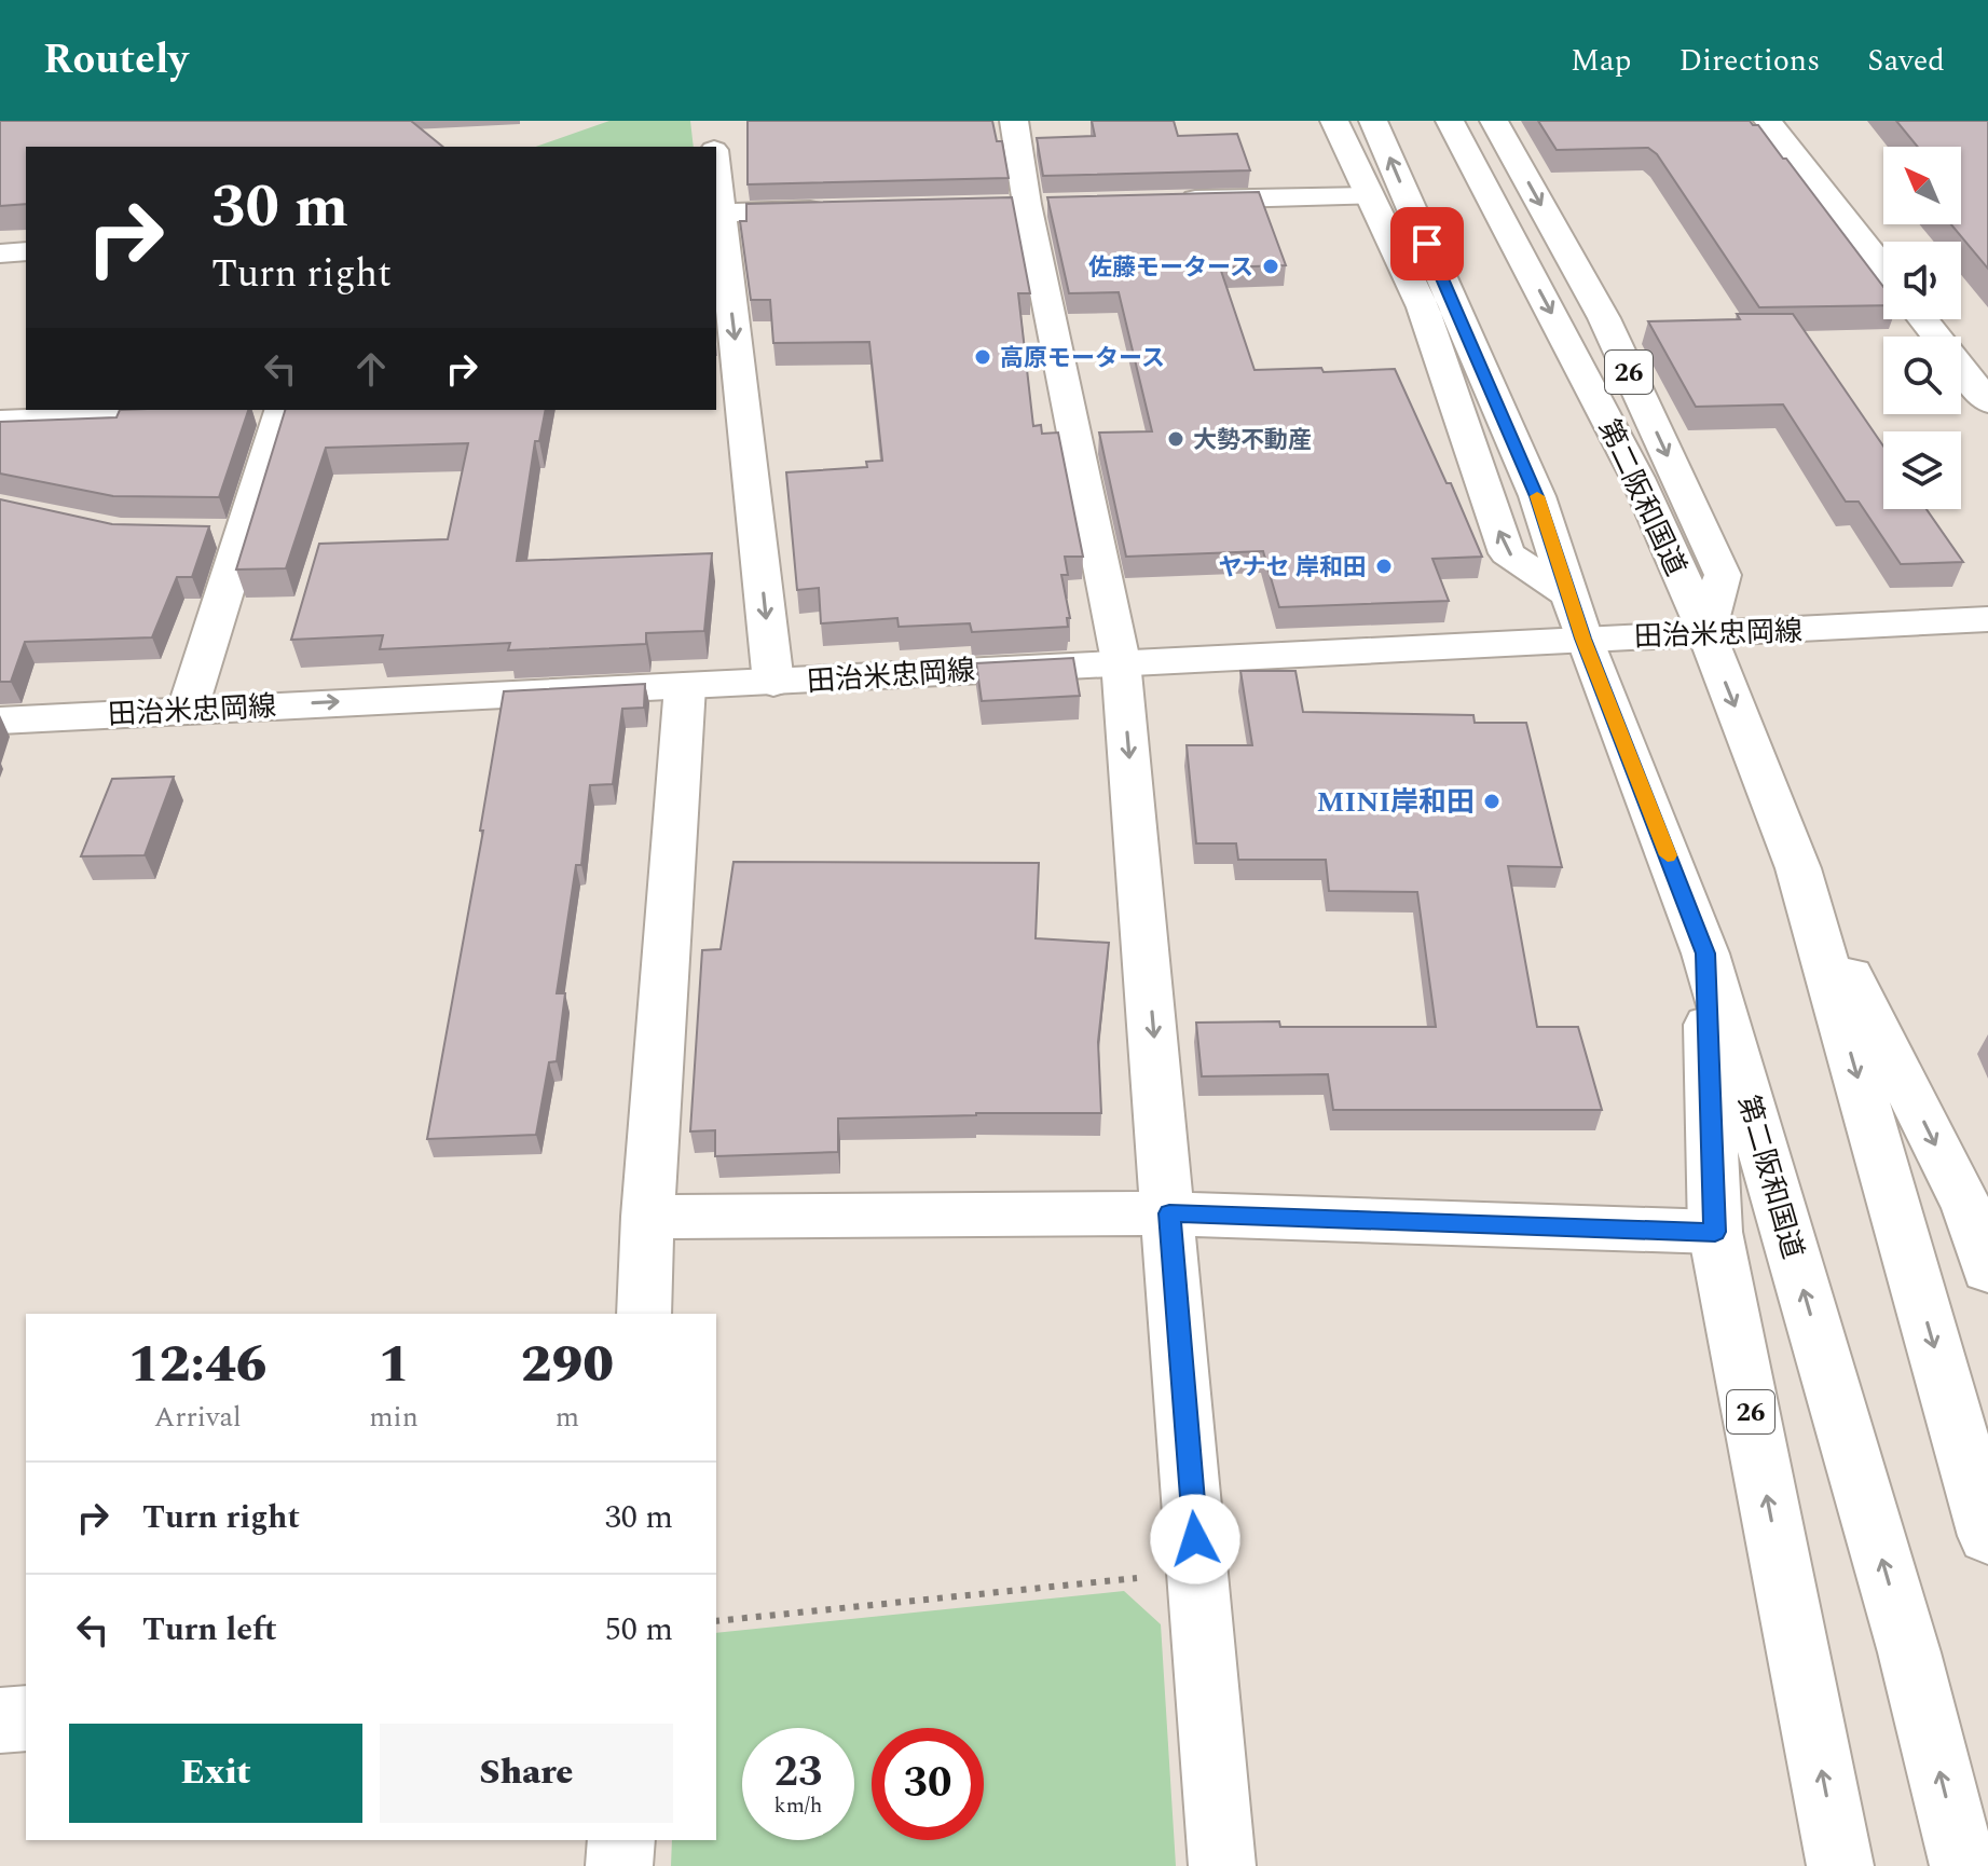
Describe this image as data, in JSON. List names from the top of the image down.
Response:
{
  "streets": {
    "main road": ["26", "第二阪和国道", "田治米忠岡線"]
  },
  "crossings": [
    ["26", "第二阪和国道"],
    ["26", "田治米忠岡線"],
    ["第二阪和国道", "田治米忠岡線"]
  ],
  "places": [
    "佐藤モータース",
    "高原モータース",
    "大勢不動産",
    "ヤナセ 岸和田",
    "MINI岸和田"
  ],
  "north": "top left",
  "page": {
    "header": "Routely",
    "nav": ["Map", "Directions", "Saved"],
    "turn": ["30 m", "Turn right"],
    "eta": [
      "12:46",
      "Arrival",
      "1",
      "min",
      "290",
      "m"
    ],
    "list": [
      {
        "name": "Turn right",
        "value": "30 m"
      },
      {
        "name": "Turn left",
        "value": "50 m"
      }
    ],
    "buttons": ["Exit", "Share"],
    "speed": "23 km/h",
    "limit": "30"
  }
}
